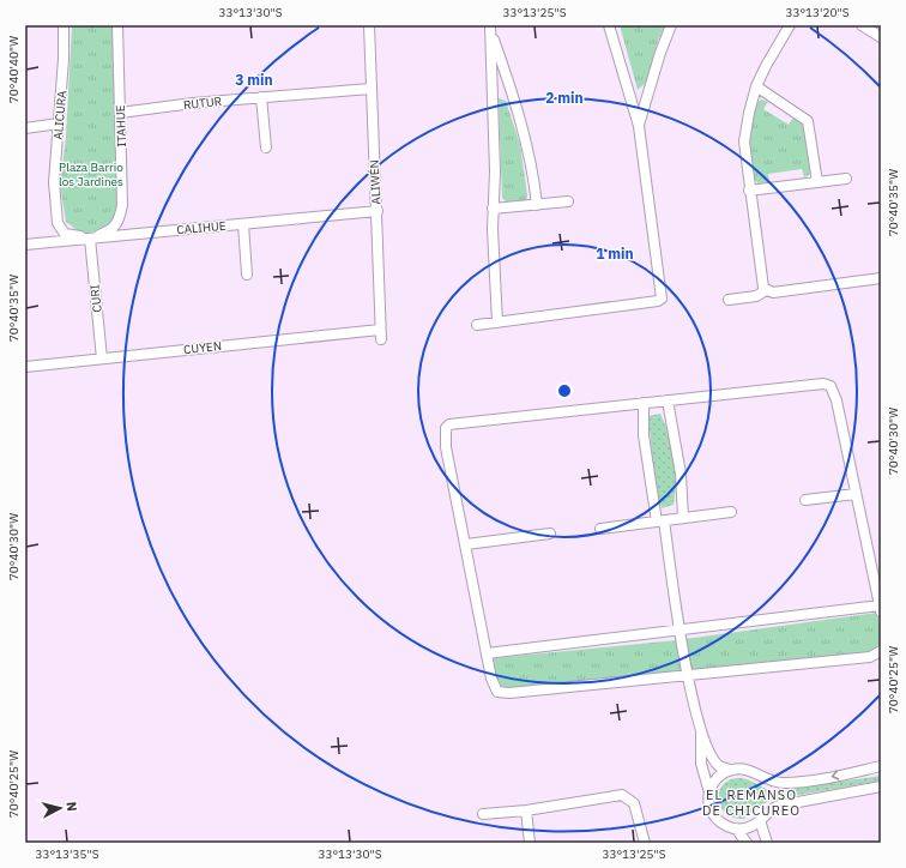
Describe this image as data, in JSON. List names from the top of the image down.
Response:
{
  "streets": {
    "street": [
      "RUTUR",
      "ALICURA",
      "ITAHUE",
      "ALIWÉN",
      "CALIHUE",
      "CURI",
      "CUYEN"
    ]
  },
  "crossings": [
    ["RUTUR", "ITAHUE"],
    ["RUTUR", "ALIWÉN"],
    ["ALICURA", "ITAHUE"],
    ["ALICURA", "CALIHUE"],
    ["ALICURA", "CURI"],
    ["ITAHUE", "CALIHUE"],
    ["ITAHUE", "CURI"],
    ["ALIWÉN", "CALIHUE"],
    ["ALIWÉN", "CUYEN"],
    ["CALIHUE", "CURI"],
    ["CURI", "CUYEN"]
  ],
  "districts": ["EL REMANSO DE CHICUREO"],
  "parks": ["Plaza Barrio los Jardines"],
  "north": "right",
  "coordinates": [
    "33°13'30\"S",
    "33°13'25\"S",
    "33°13'20\"S",
    "70°40'40\"W",
    "70°40'35\"W",
    "70°40'30\"W",
    "70°40'25\"W",
    "33°13'35\"S"
  ],
  "rings": ["3 min", "2 min", "1 min"]
}
